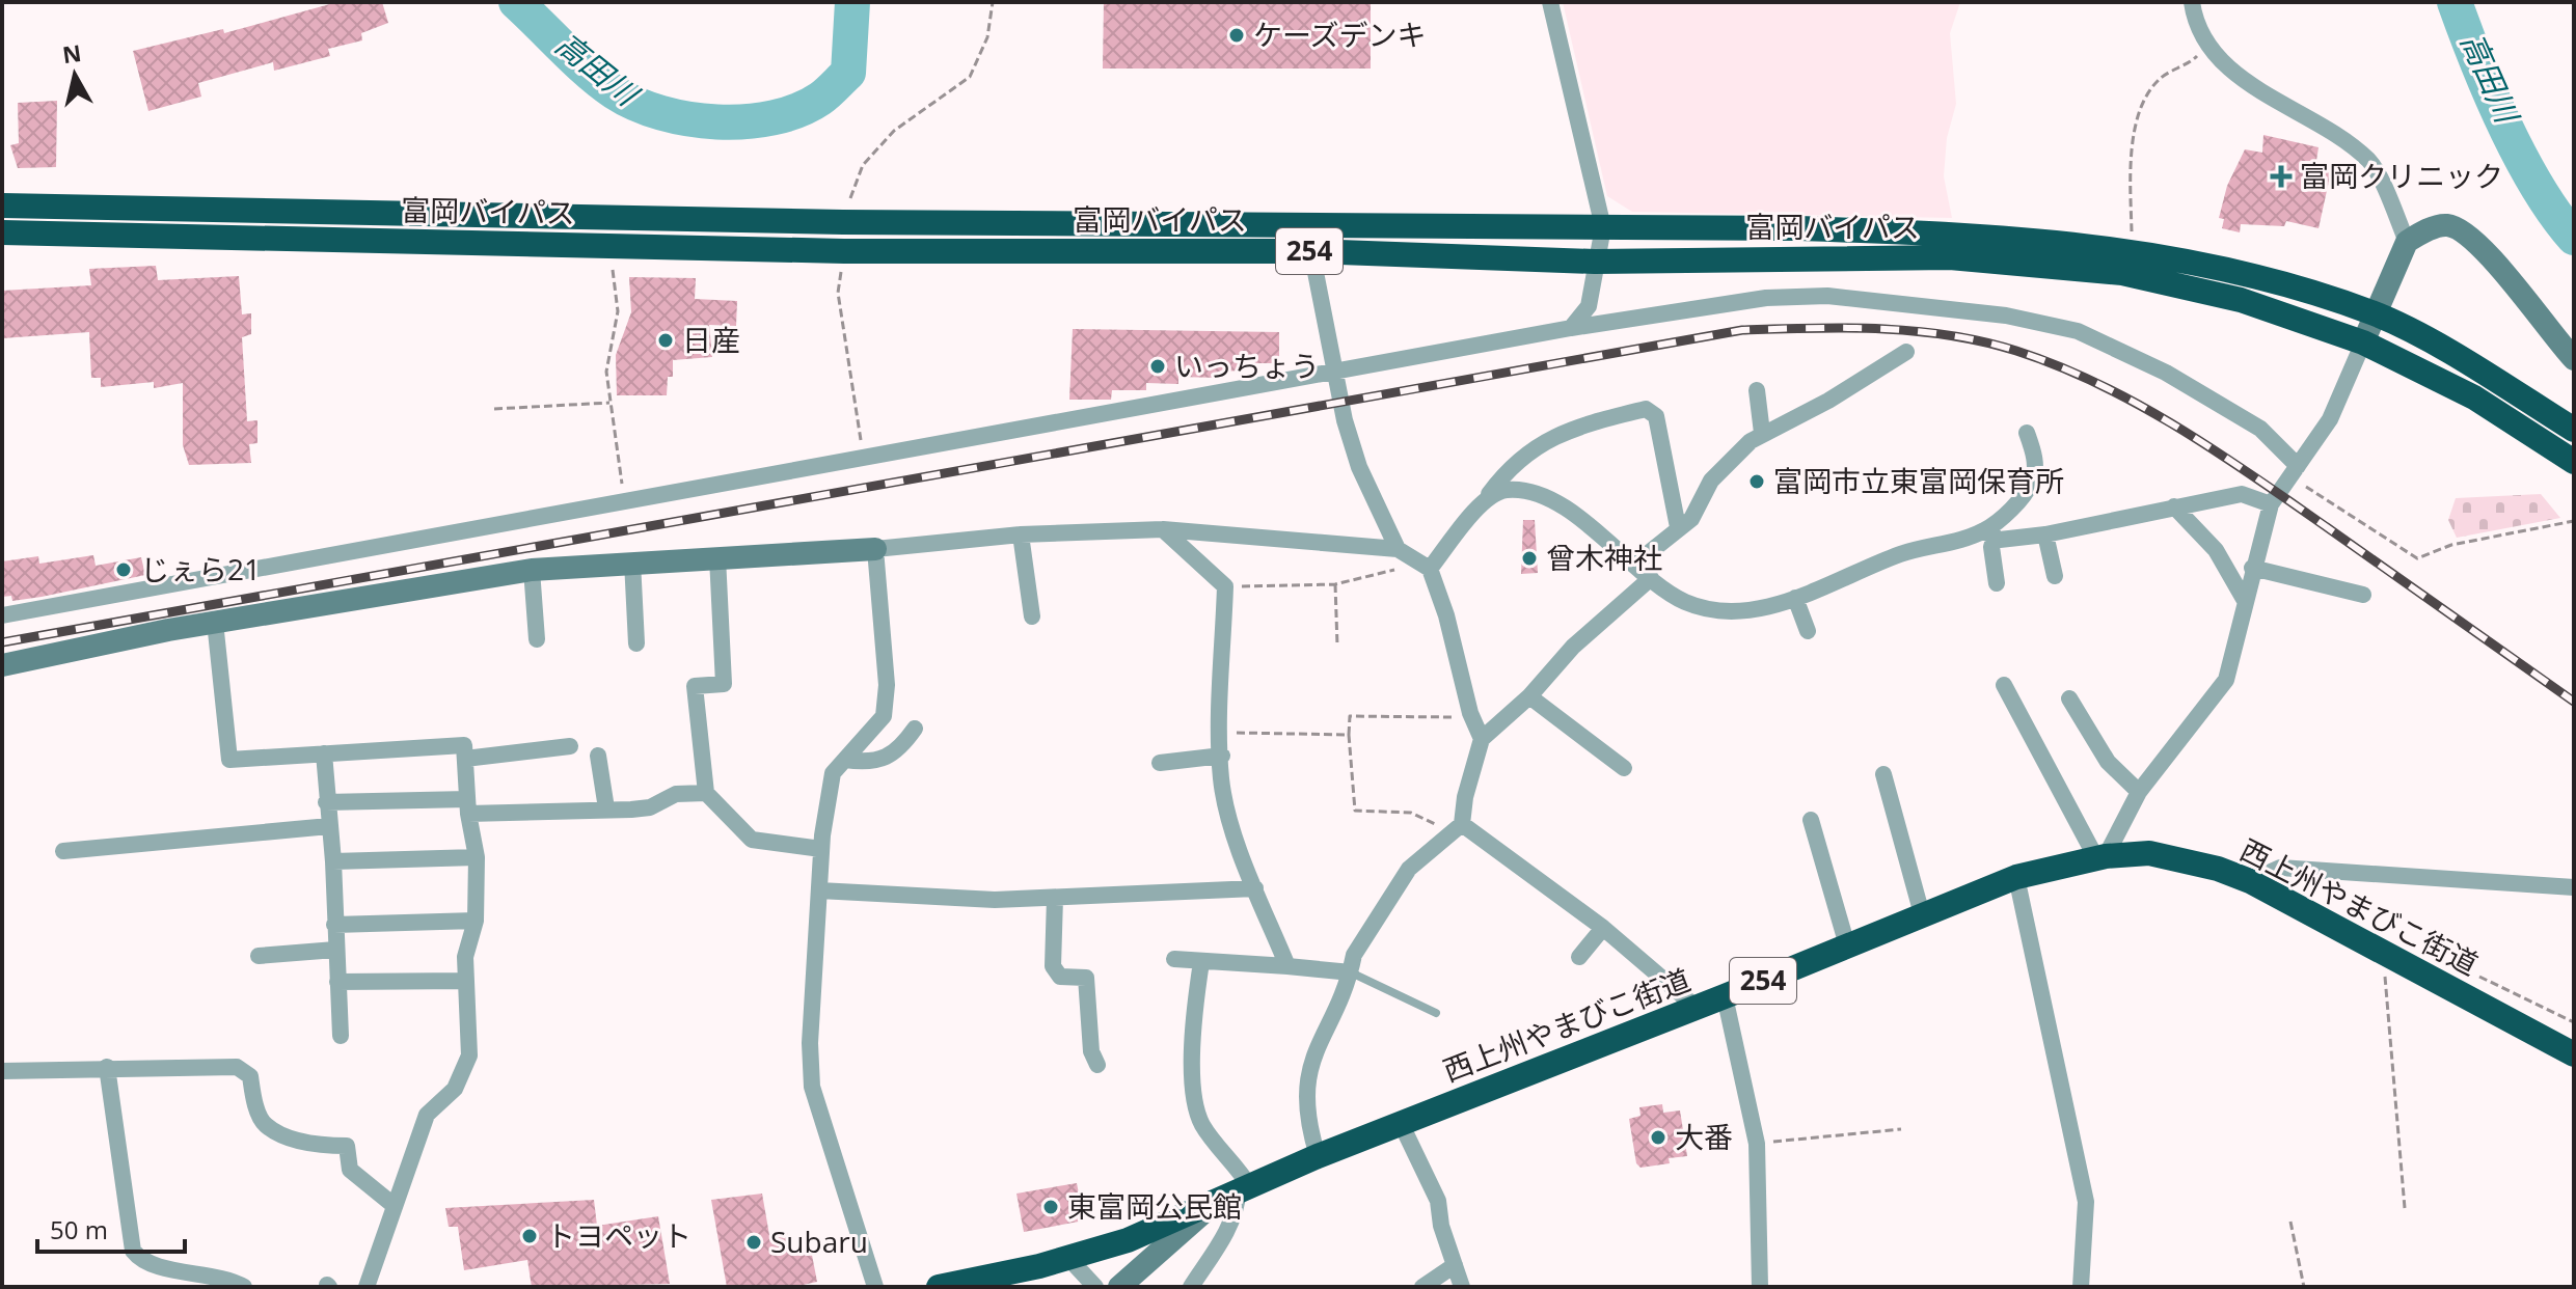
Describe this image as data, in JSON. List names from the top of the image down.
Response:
{
  "streets": {
    "highway": ["富岡バイパス", "254", "西上州やまびこ街道"]
  },
  "water": ["高田川"],
  "places": {
    "other": [
      "ケーズデンキ",
      "日産",
      "いっちょう",
      "富岡市立東富岡保育所",
      "曾木神社",
      "じぇら21",
      "大番",
      "東富岡公民館",
      "トヨペット",
      "Subaru"
    ],
    "health": ["富岡クリニック"]
  },
  "scale_bar": "50 m",
  "north": "top"
}
